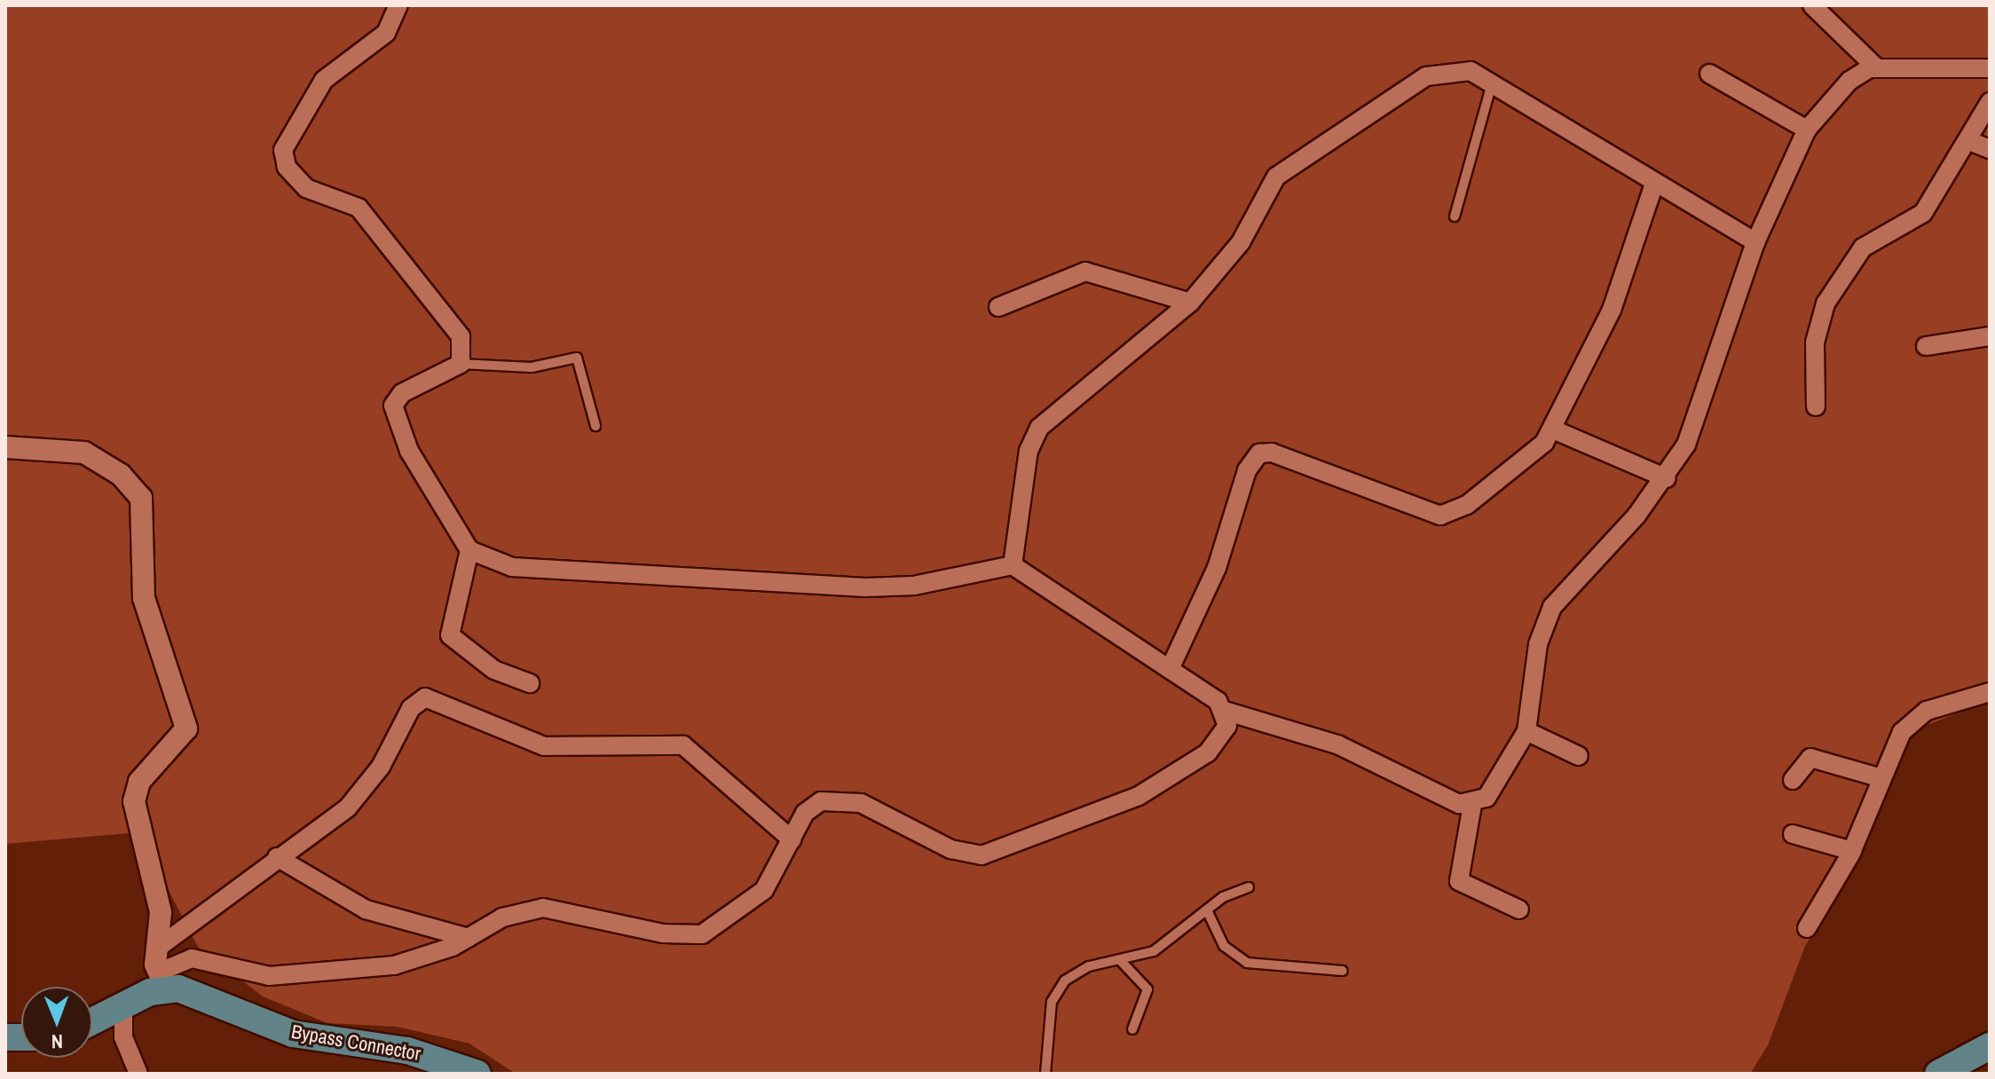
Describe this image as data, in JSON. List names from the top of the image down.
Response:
{
  "streets": {
    "main road": ["Bypass Connector"]
  },
  "north": "bottom"
}
